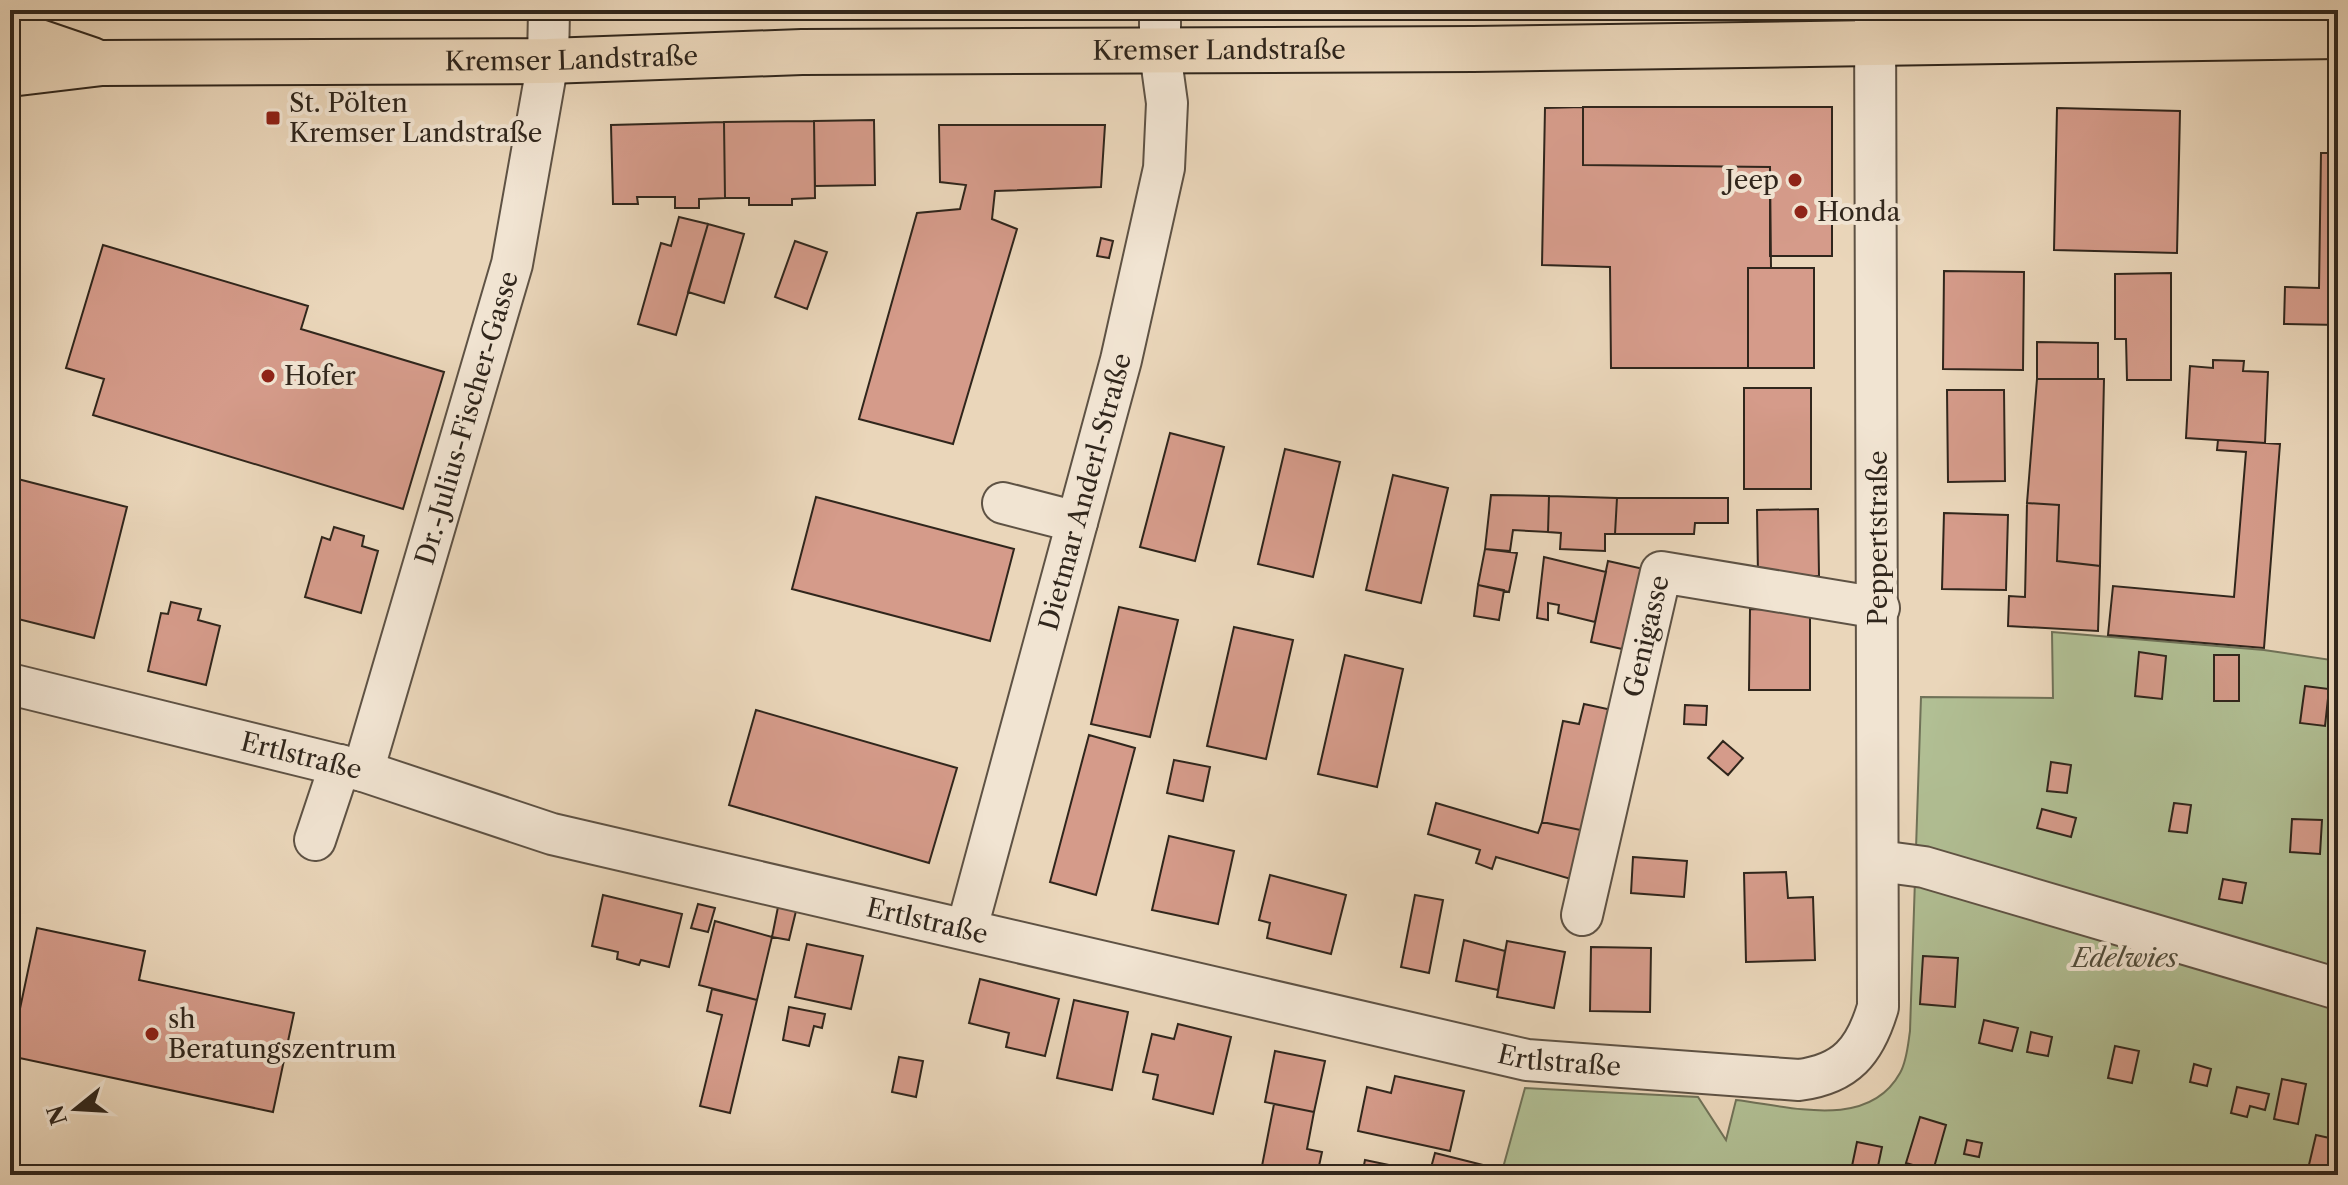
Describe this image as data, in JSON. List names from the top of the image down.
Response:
{
  "streets": {
    "main road": ["Kremser Landstraße"],
    "street": [
      "Dr.-Julius-Fischer-Gasse",
      "Dietmar Anderl-Straße",
      "Peppertstraße",
      "Genigasse",
      "Ertlstraße"
    ]
  },
  "crossings": [
    ["Kremser Landstraße", "Dr.-Julius-Fischer-Gasse"],
    ["Kremser Landstraße", "Dietmar Anderl-Straße"],
    ["Kremser Landstraße", "Peppertstraße"],
    ["Dr.-Julius-Fischer-Gasse", "Ertlstraße"],
    ["Dietmar Anderl-Straße", "Ertlstraße"],
    ["Peppertstraße", "Genigasse"],
    ["Peppertstraße", "Ertlstraße"]
  ],
  "parks": ["Edelwies"],
  "places": {
    "transit": ["St. Pölten Kremser Landstraße"],
    "other": [
      "Jeep",
      "Honda",
      "Hofer",
      "sh Beratungszentrum"
    ]
  },
  "north": "left"
}
